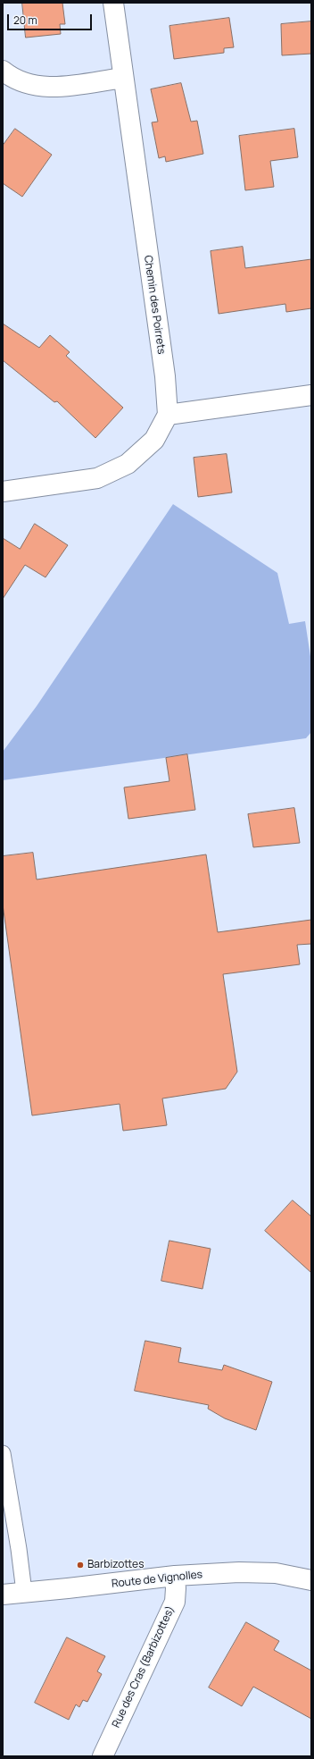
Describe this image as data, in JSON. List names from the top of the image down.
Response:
{
  "streets": {
    "street": ["Chemin des Poirrets", "Route de Vignolles", "Rue des Cras (Barbizottes)"]
  },
  "crossings": [
    ["Route de Vignolles", "Rue des Cras (Barbizottes)"]
  ],
  "places": ["Barbizottes"],
  "scale_bar": "20 m"
}
